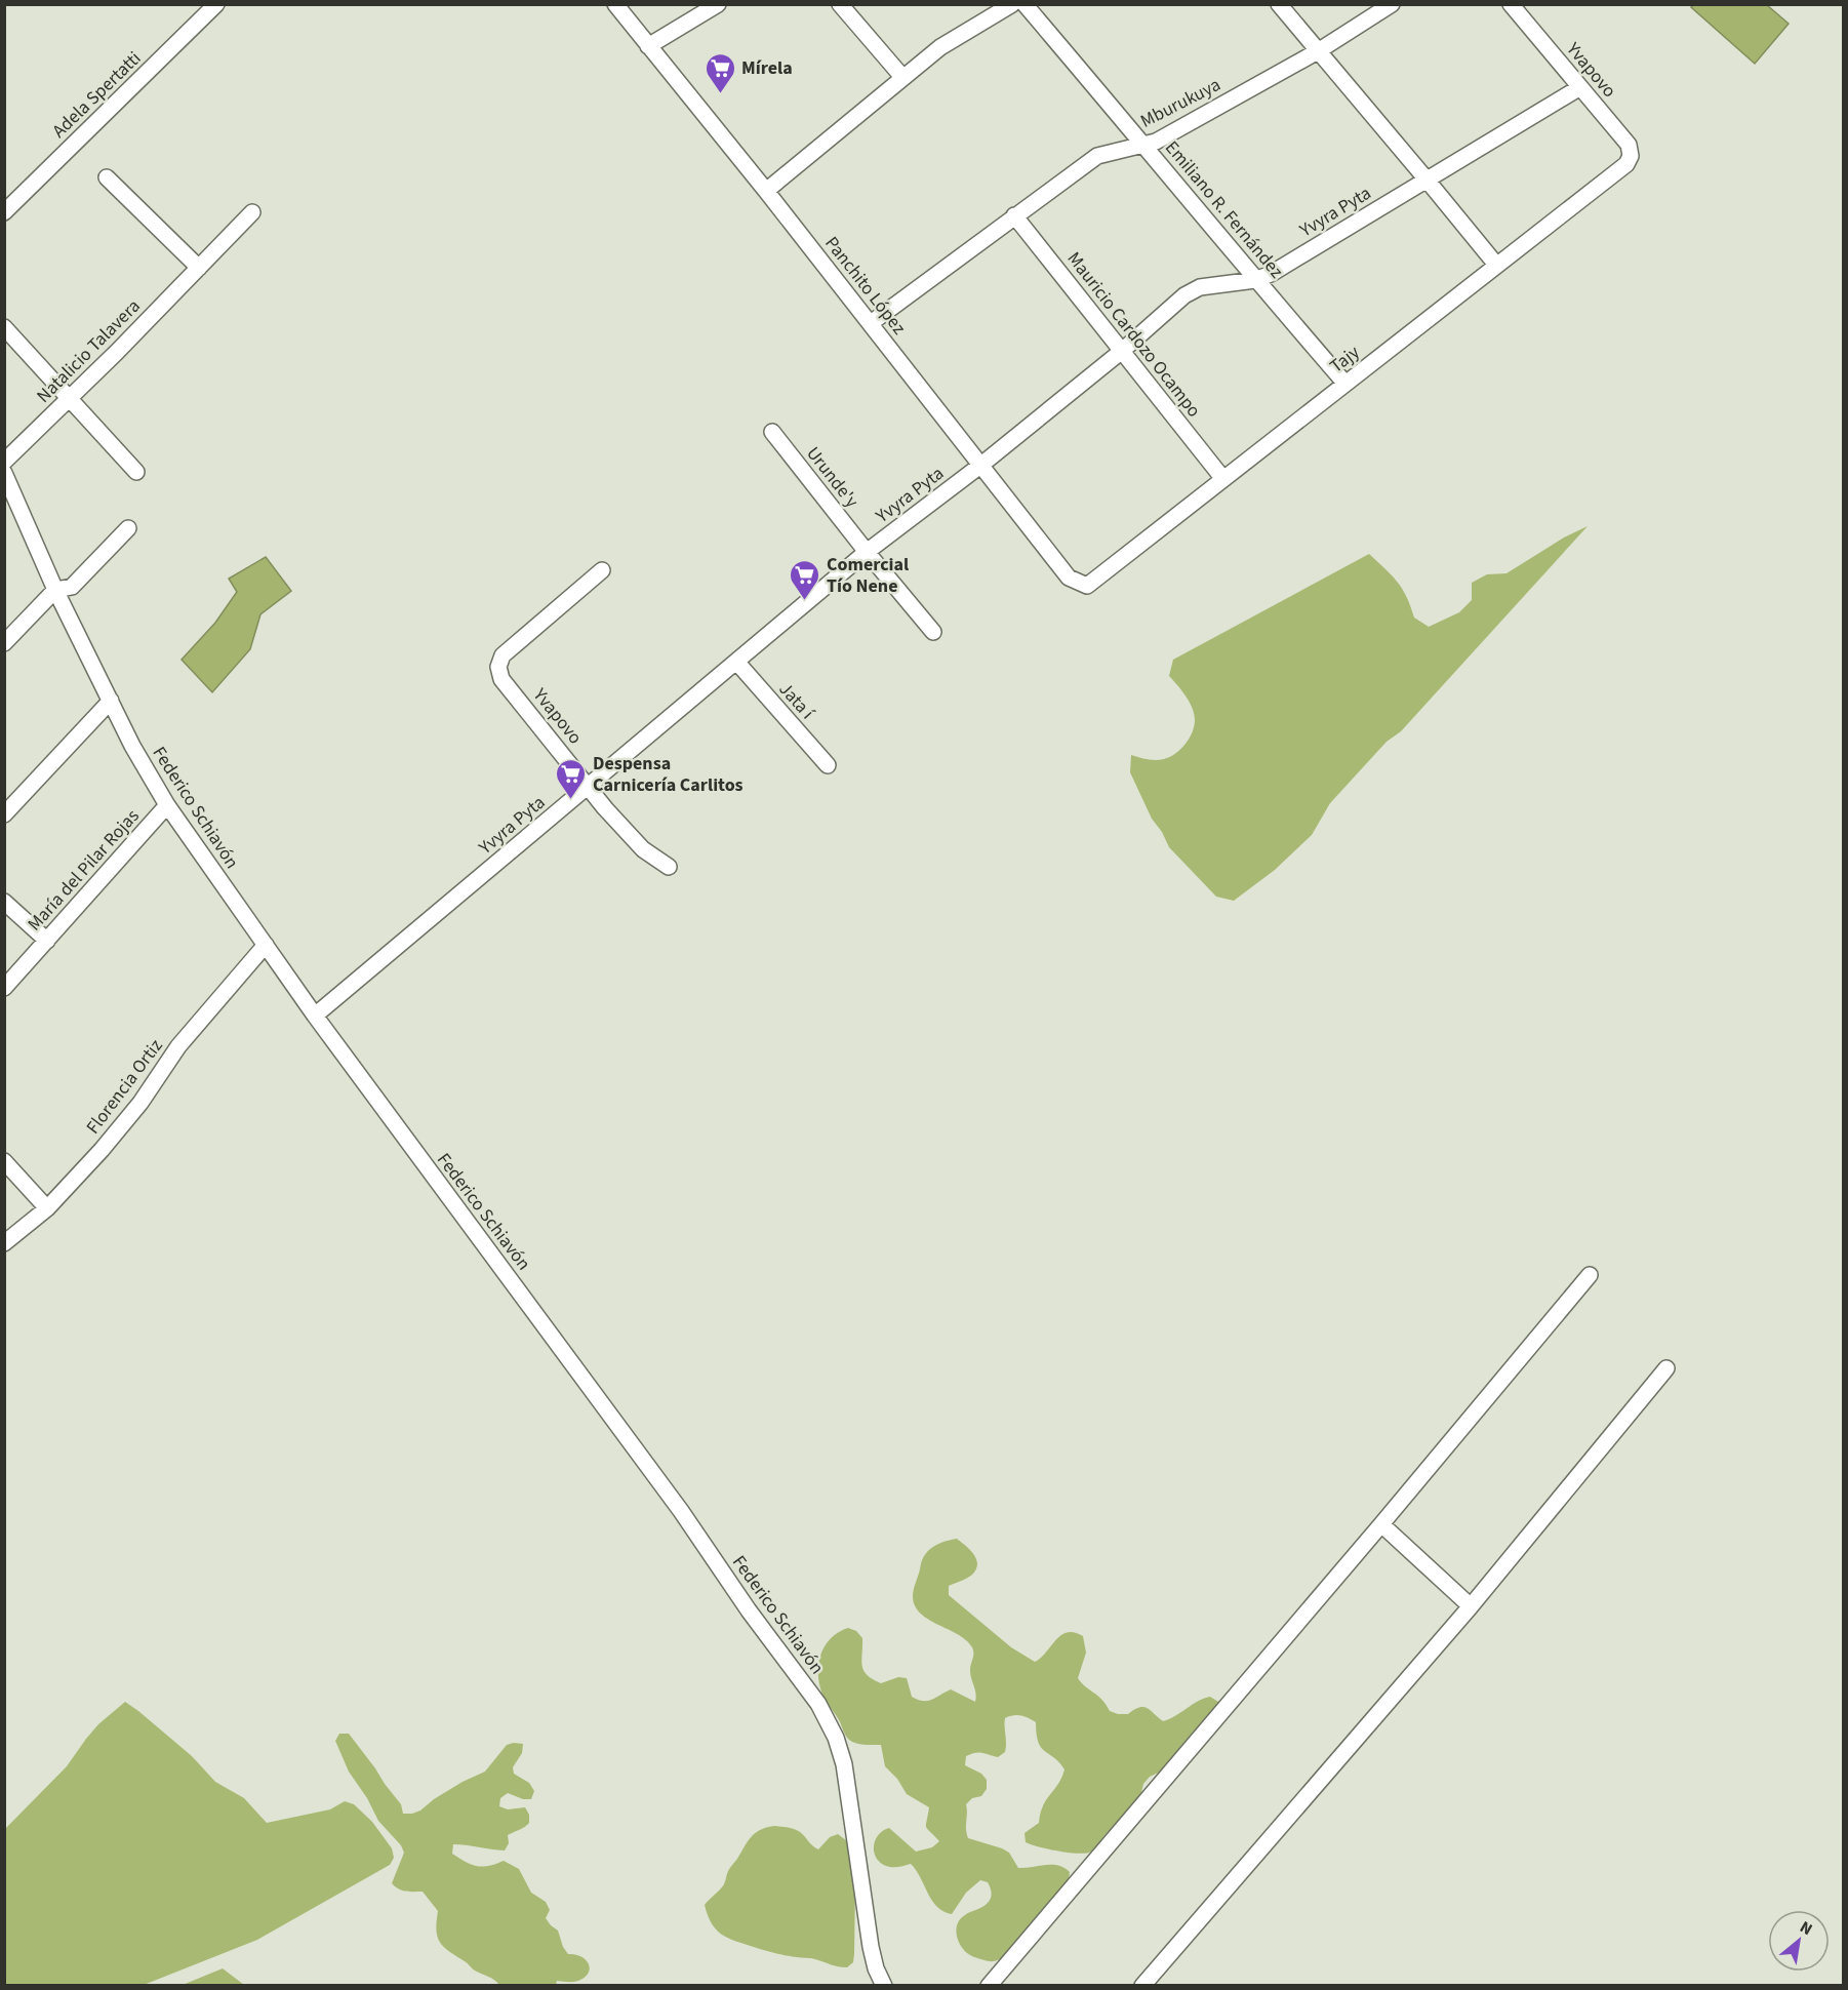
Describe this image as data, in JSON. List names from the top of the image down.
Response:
{
  "streets": {
    "street": [
      "Yvapovo",
      "Adela Spertatti",
      "Mburukuya",
      "Emiliano R. Fernández",
      "Yvyra Pyta",
      "Panchito López",
      "Mauricio Cardozo Ocampo",
      "Natalicio Talavera",
      "Tajy",
      "Urunde'y",
      "Jata í",
      "Federico Schiavón",
      "María del Pilar Rojas",
      "Florencia Ortiz"
    ]
  },
  "crossings": [
    ["Yvapovo", "Yvyra Pyta"],
    ["Yvapovo", "Tajy"],
    ["Mburukuya", "Emiliano R. Fernández"],
    ["Mburukuya", "Panchito López"],
    ["Mburukuya", "Mauricio Cardozo Ocampo"],
    ["Emiliano R. Fernández", "Yvyra Pyta"],
    ["Emiliano R. Fernández", "Tajy"],
    ["Yvyra Pyta", "Panchito López"],
    ["Yvyra Pyta", "Mauricio Cardozo Ocampo"],
    ["Yvyra Pyta", "Urunde'y"],
    ["Yvyra Pyta", "Jata í"],
    ["Yvyra Pyta", "Federico Schiavón"],
    ["Panchito López", "Tajy"],
    ["Mauricio Cardozo Ocampo", "Tajy"],
    ["Federico Schiavón", "María del Pilar Rojas"],
    ["Federico Schiavón", "Florencia Ortiz"]
  ],
  "places": {
    "supermarket": ["Mírela", "Comercial Tío Nene", "Despensa Carnicería Carlitos"]
  },
  "north": "top right"
}
